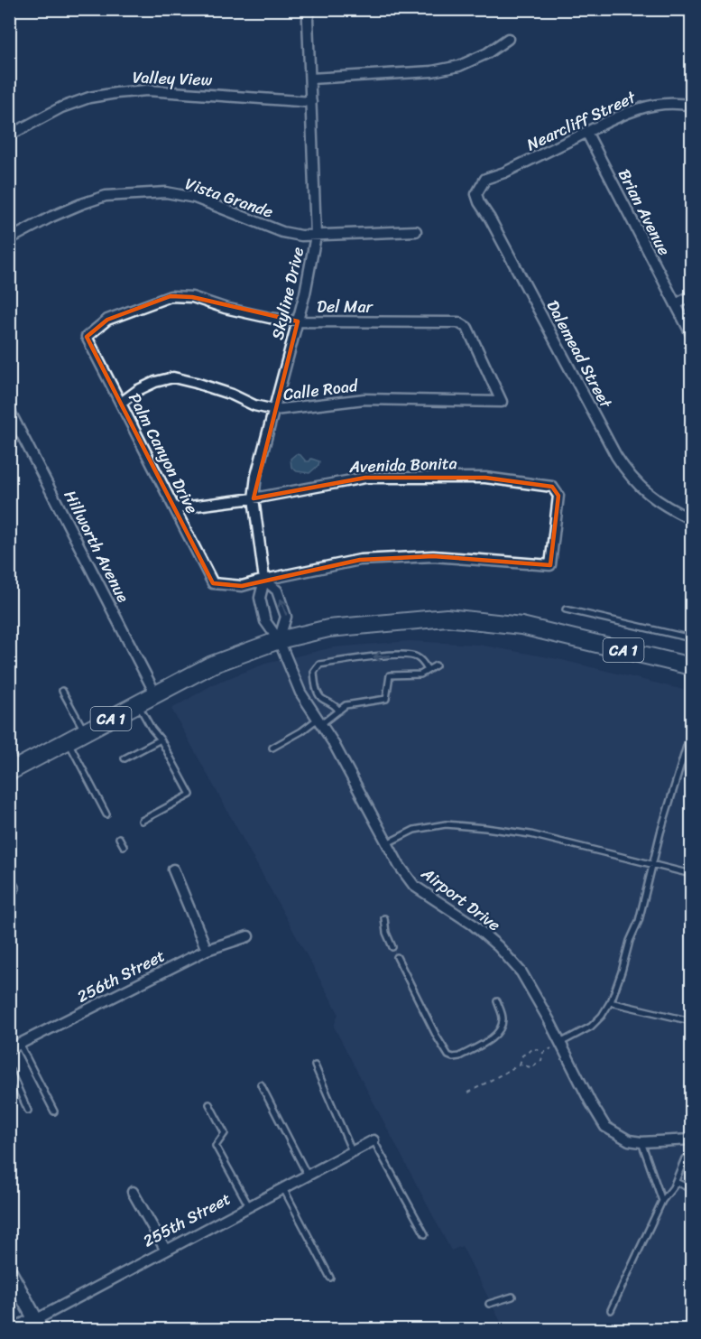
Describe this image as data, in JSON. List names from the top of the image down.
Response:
{
  "streets": {
    "highway": ["CA 1"],
    "street": [
      "Valley View",
      "Nearcliff Street",
      "Vista Grande",
      "Brian Avenue",
      "Skyline Drive",
      "Del Mar",
      "Dalemead Street",
      "Calle Road",
      "Palm Canyon Drive",
      "Avenida Bonita",
      "Hillworth Avenue",
      "Airport Drive",
      "256th Street",
      "255th Street"
    ]
  },
  "crossings": [
    ["Valley View", "Skyline Drive"],
    ["Nearcliff Street", "Brian Avenue"],
    ["Nearcliff Street", "Dalemead Street"],
    ["Vista Grande", "Skyline Drive"],
    ["Skyline Drive", "Del Mar"],
    ["Skyline Drive", "Calle Road"],
    ["Skyline Drive", "Palm Canyon Drive"],
    ["Skyline Drive", "Avenida Bonita"],
    ["Skyline Drive", "CA 1"],
    ["Skyline Drive", "Airport Drive"],
    ["Del Mar", "Calle Road"],
    ["Del Mar", "Palm Canyon Drive"],
    ["Calle Road", "Palm Canyon Drive"],
    ["Palm Canyon Drive", "Avenida Bonita"],
    ["Hillworth Avenue", "CA 1"],
    ["CA 1", "Airport Drive"]
  ]
}
